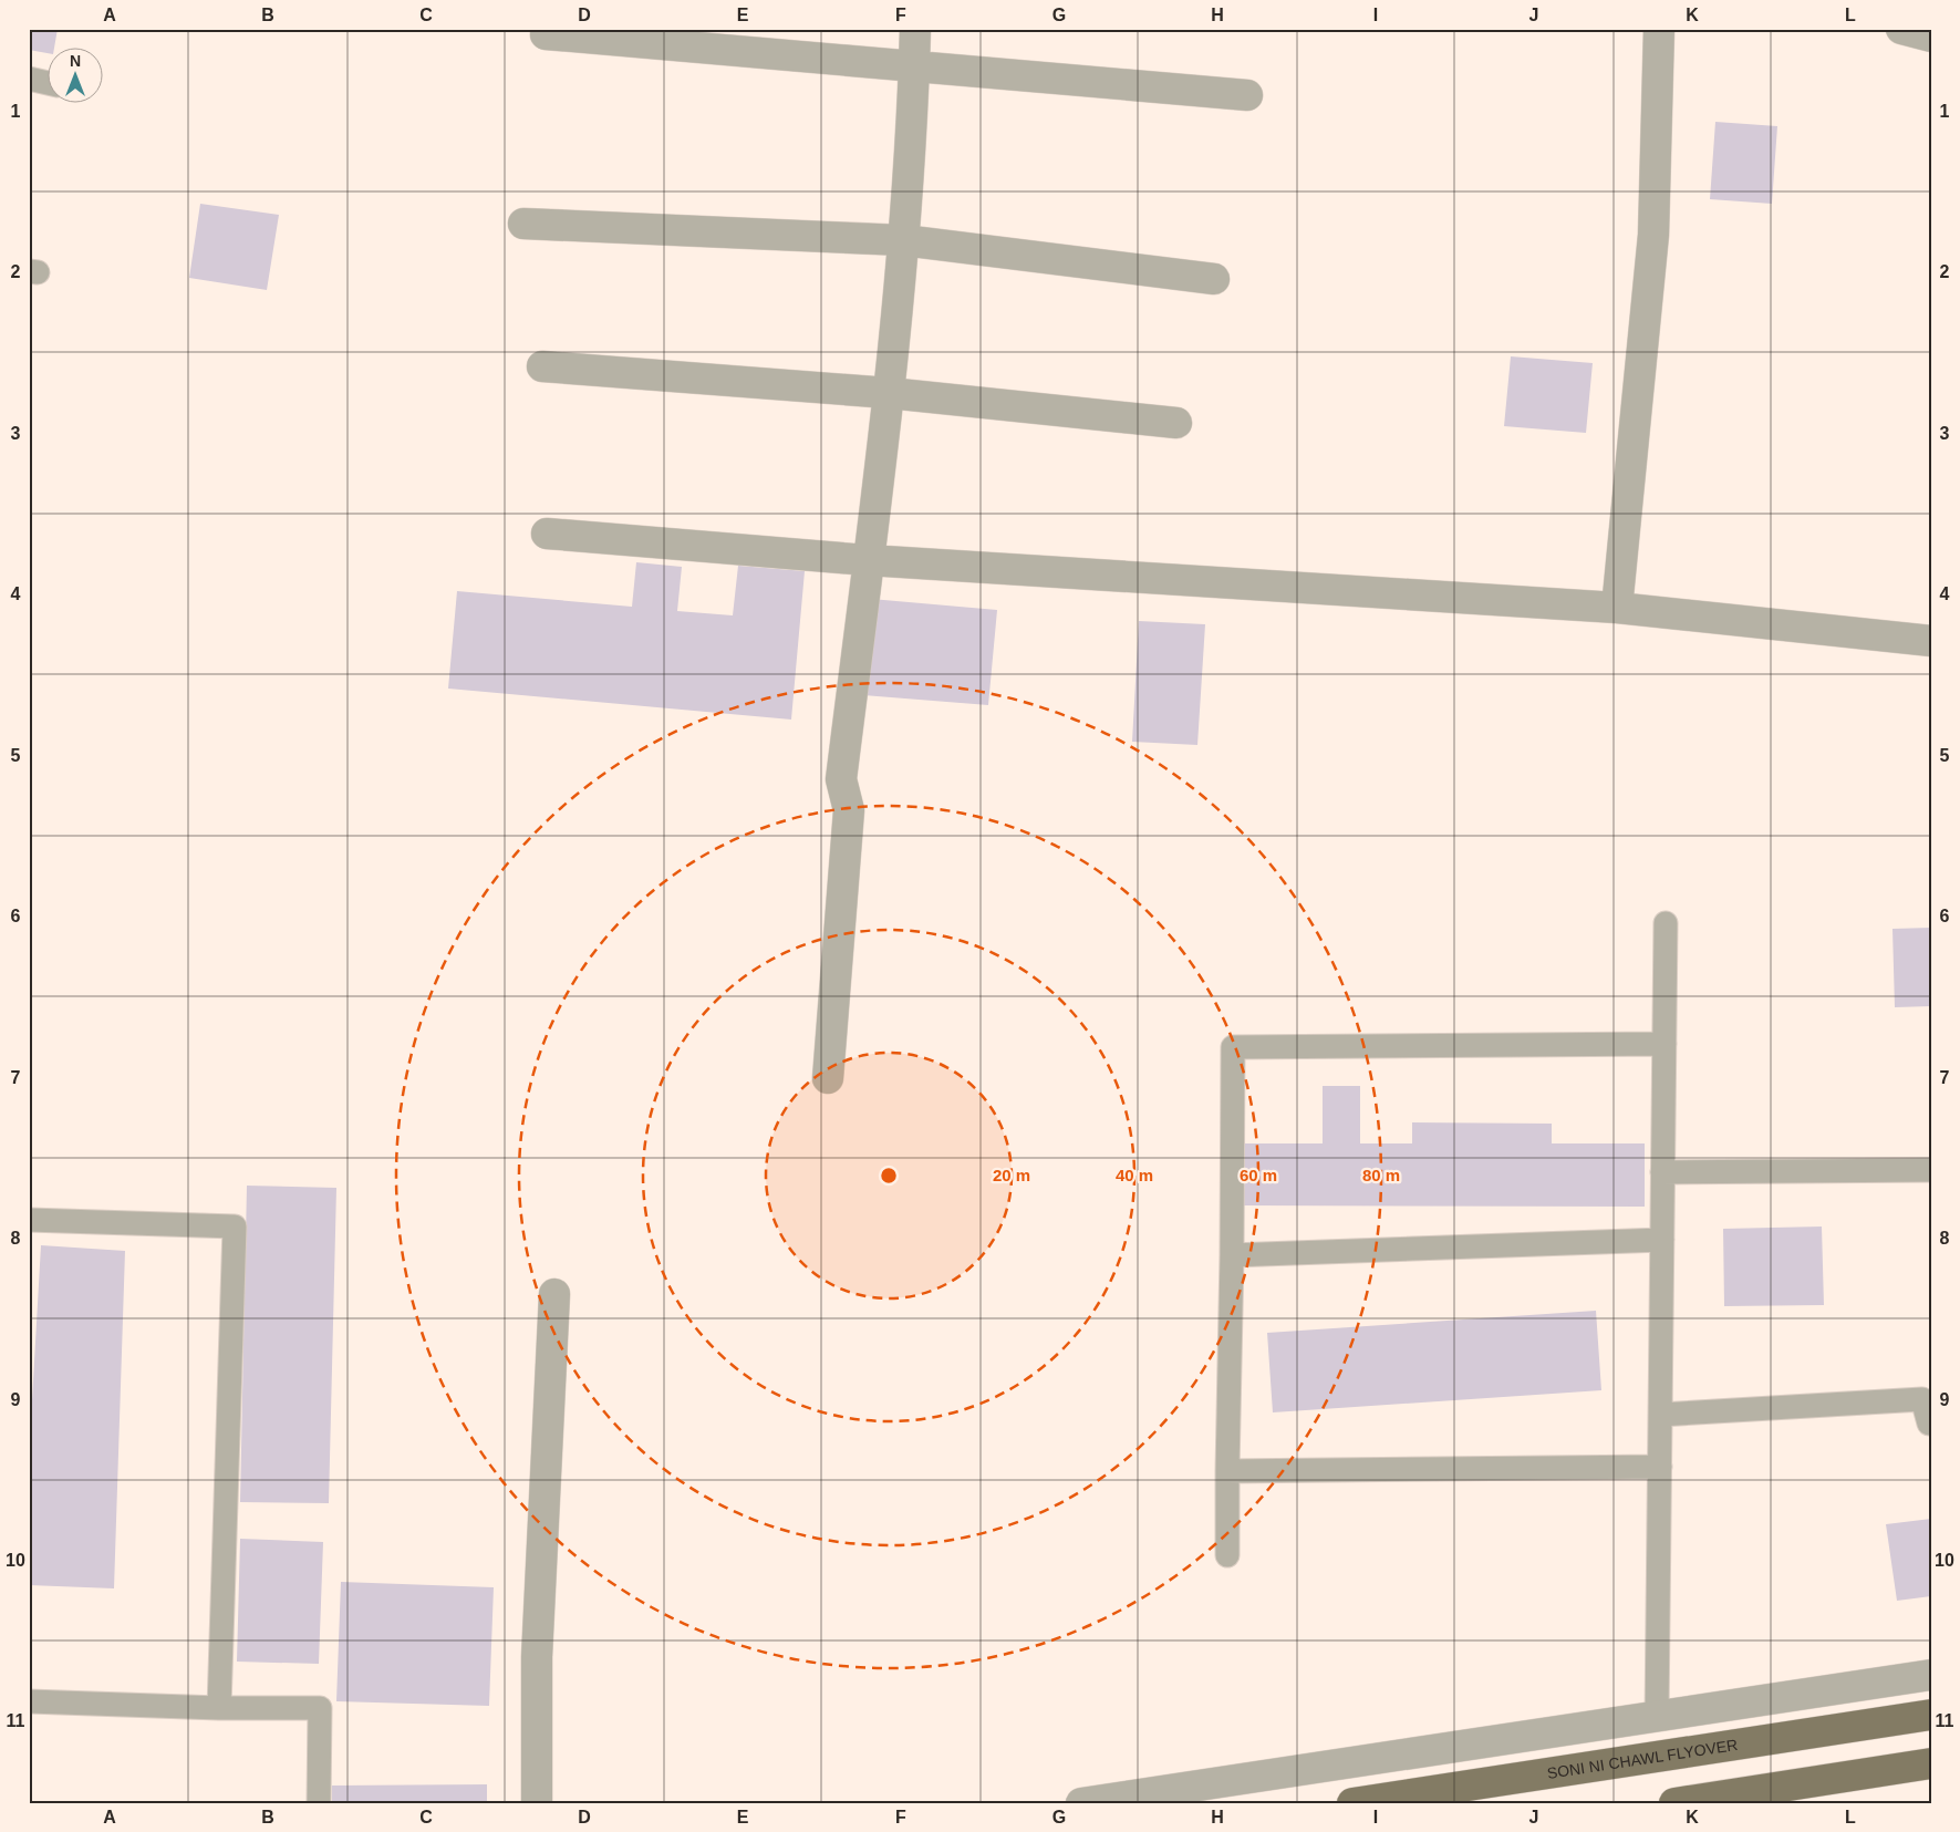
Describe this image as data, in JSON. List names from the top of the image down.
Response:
{
  "streets": {
    "main road": ["SONI NI CHAWL FLYOVER"]
  },
  "north": "top",
  "grid": {
    "columns": [
      "A",
      "B",
      "C",
      "D",
      "E",
      "F",
      "G",
      "H",
      "I",
      "J",
      "K",
      "L"
    ],
    "rows": [
      "1",
      "2",
      "3",
      "4",
      "5",
      "6",
      "7",
      "8",
      "9",
      "10",
      "11"
    ]
  },
  "rings": [
    "20 m",
    "40 m",
    "60 m",
    "80 m"
  ]
}
